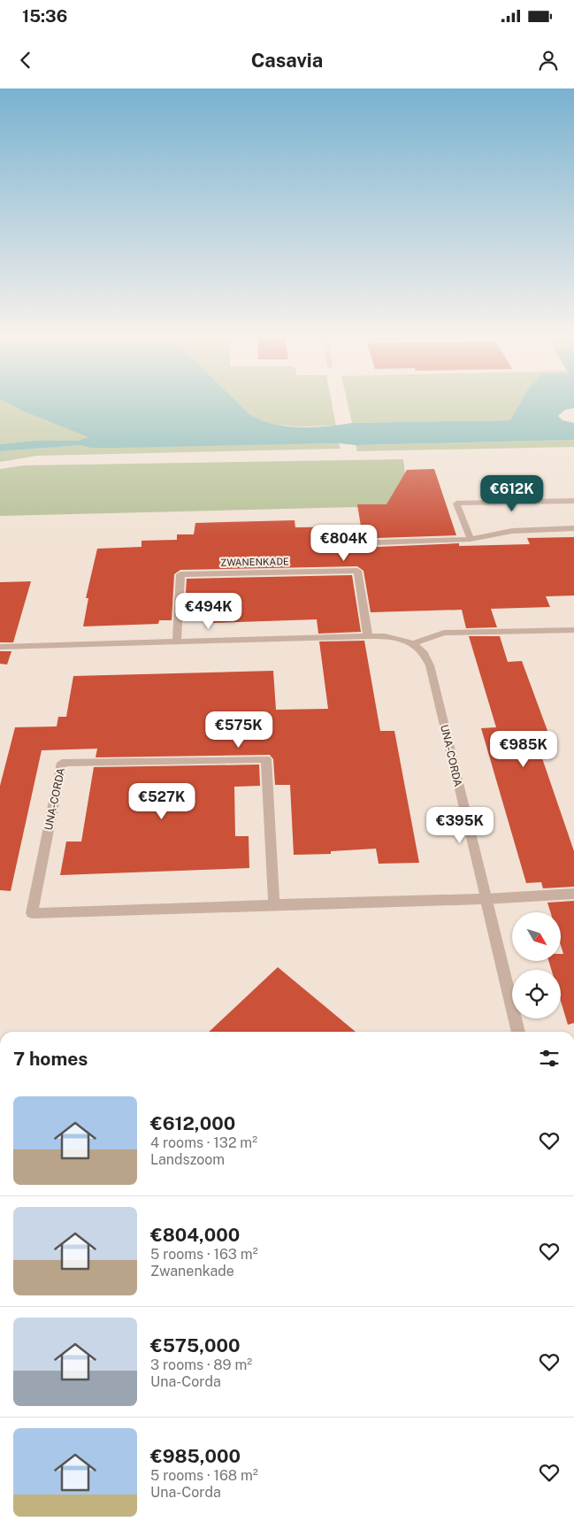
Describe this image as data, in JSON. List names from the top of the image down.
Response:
{
  "streets": {
    "street": ["ZWANENKADE", "UNA-CORDA"]
  },
  "north": "bottom right",
  "page": {
    "status": "15:36",
    "header": "Casavia",
    "price": [
      "€612K",
      "€804K",
      "€494K",
      "€575K",
      "€985K",
      "€527K",
      "€395K"
    ],
    "heading": "7 homes",
    "list": [
      {
        "name": "€612,000",
        "note": "4 rooms · 132 m² · Landszoom"
      },
      {
        "name": "€804,000",
        "note": "5 rooms · 163 m² · Zwanenkade"
      },
      {
        "name": "€575,000",
        "note": "3 rooms · 89 m² · Una-Corda"
      },
      {
        "name": "€985,000",
        "note": "5 rooms · 168 m² · Una-Corda"
      }
    ]
  }
}
